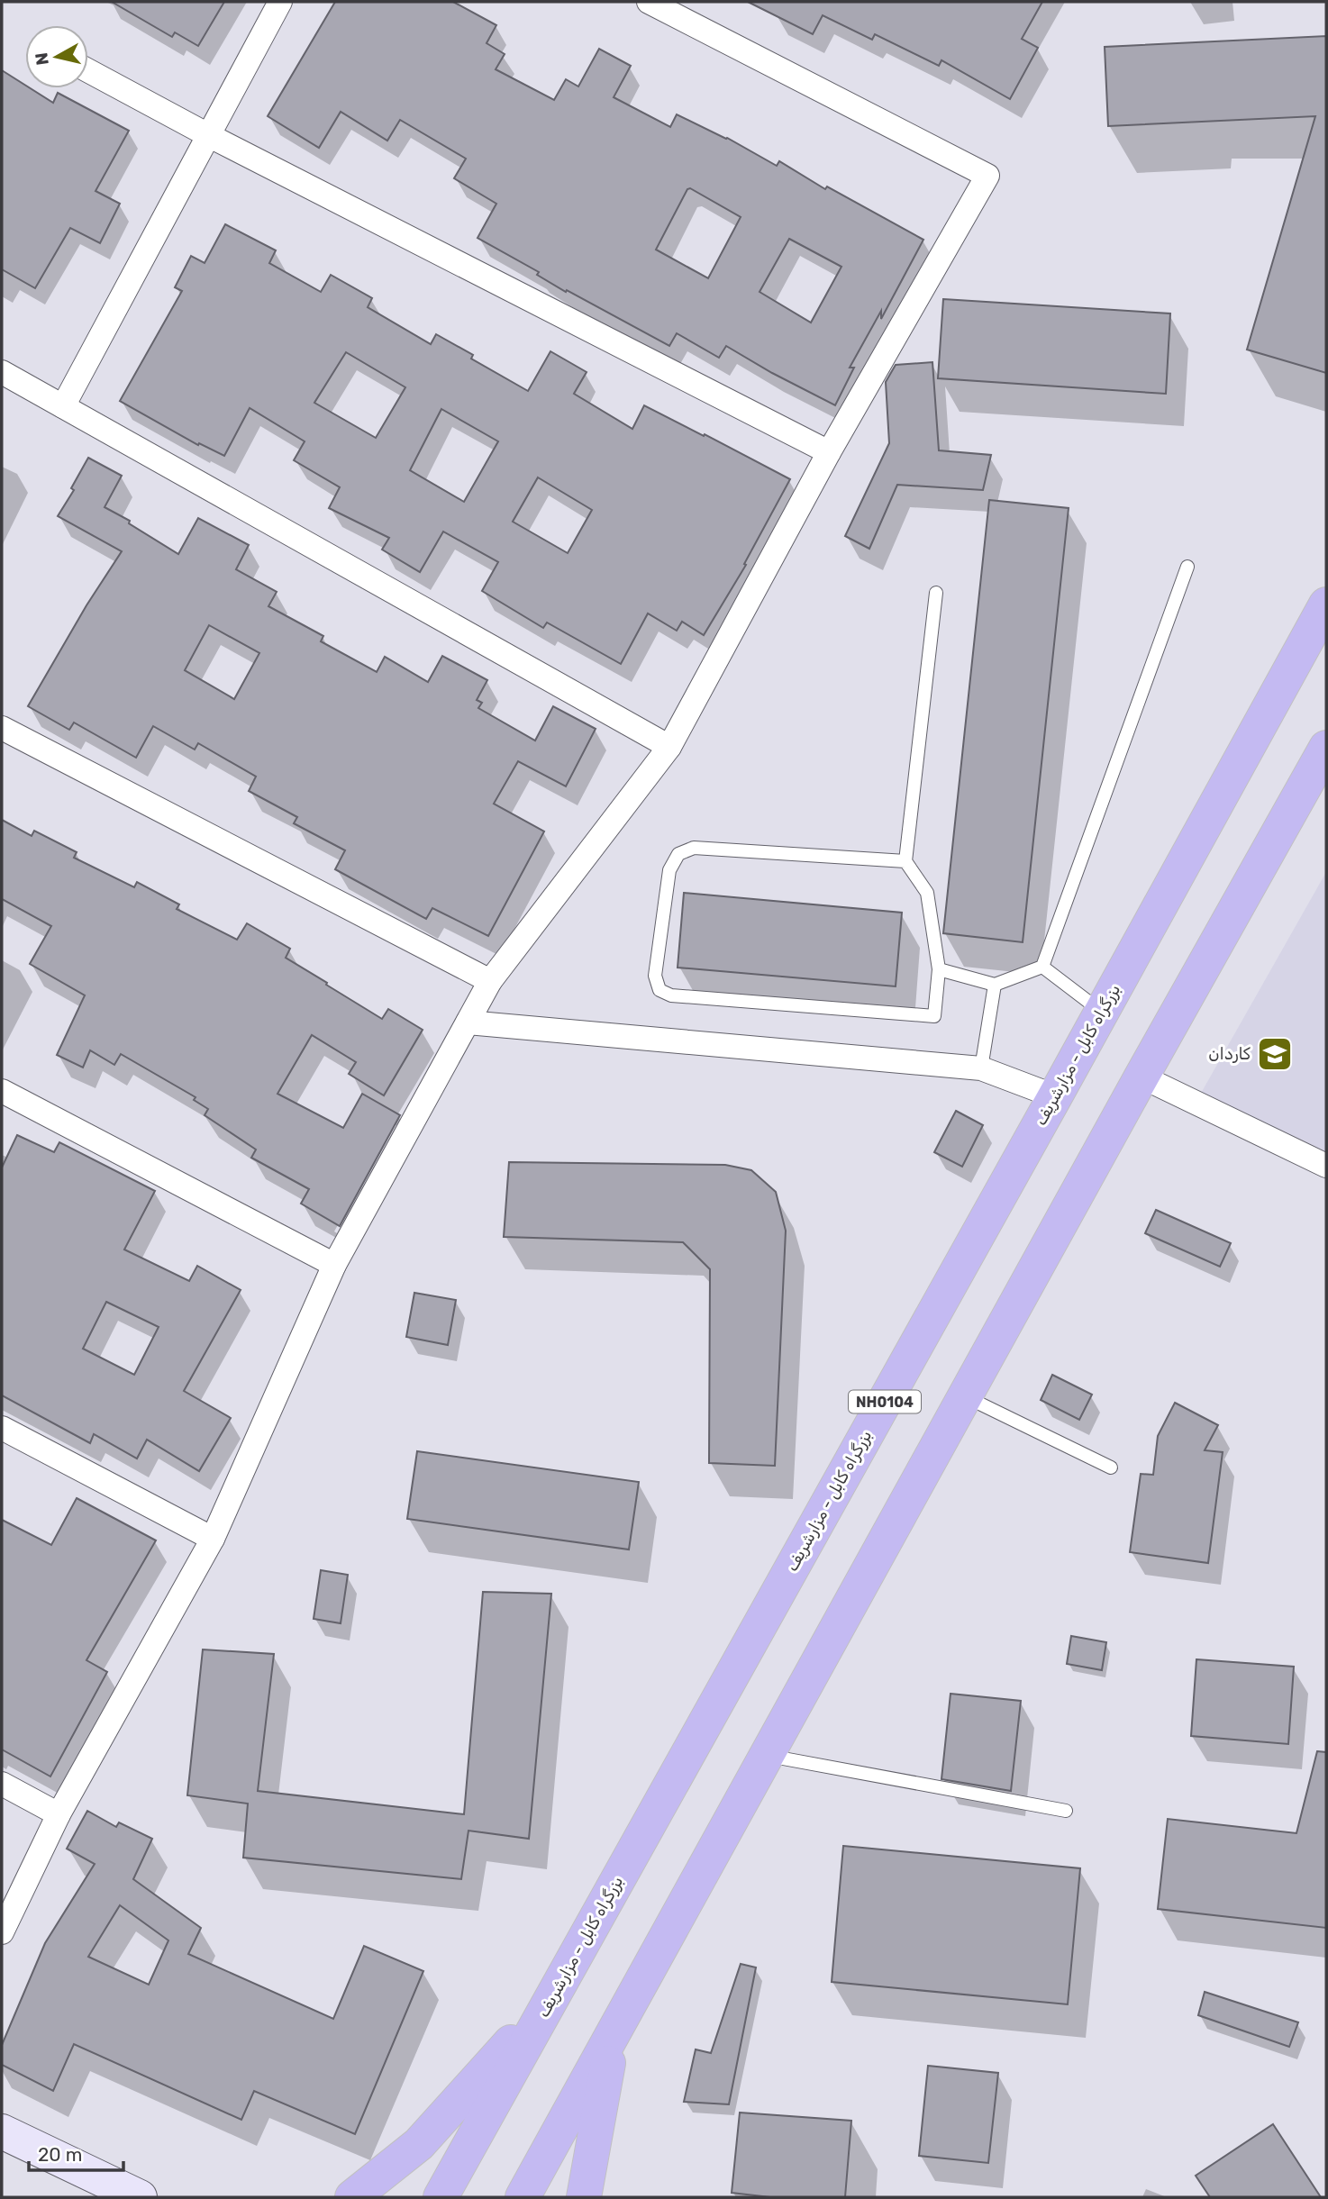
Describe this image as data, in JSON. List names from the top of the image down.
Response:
{
  "streets": {
    "highway": ["بزرگراه کابل - مزارشریف", "NH0104"]
  },
  "places": {
    "school or university": ["کاردان"]
  },
  "scale_bar": "20 m",
  "north": "left"
}
